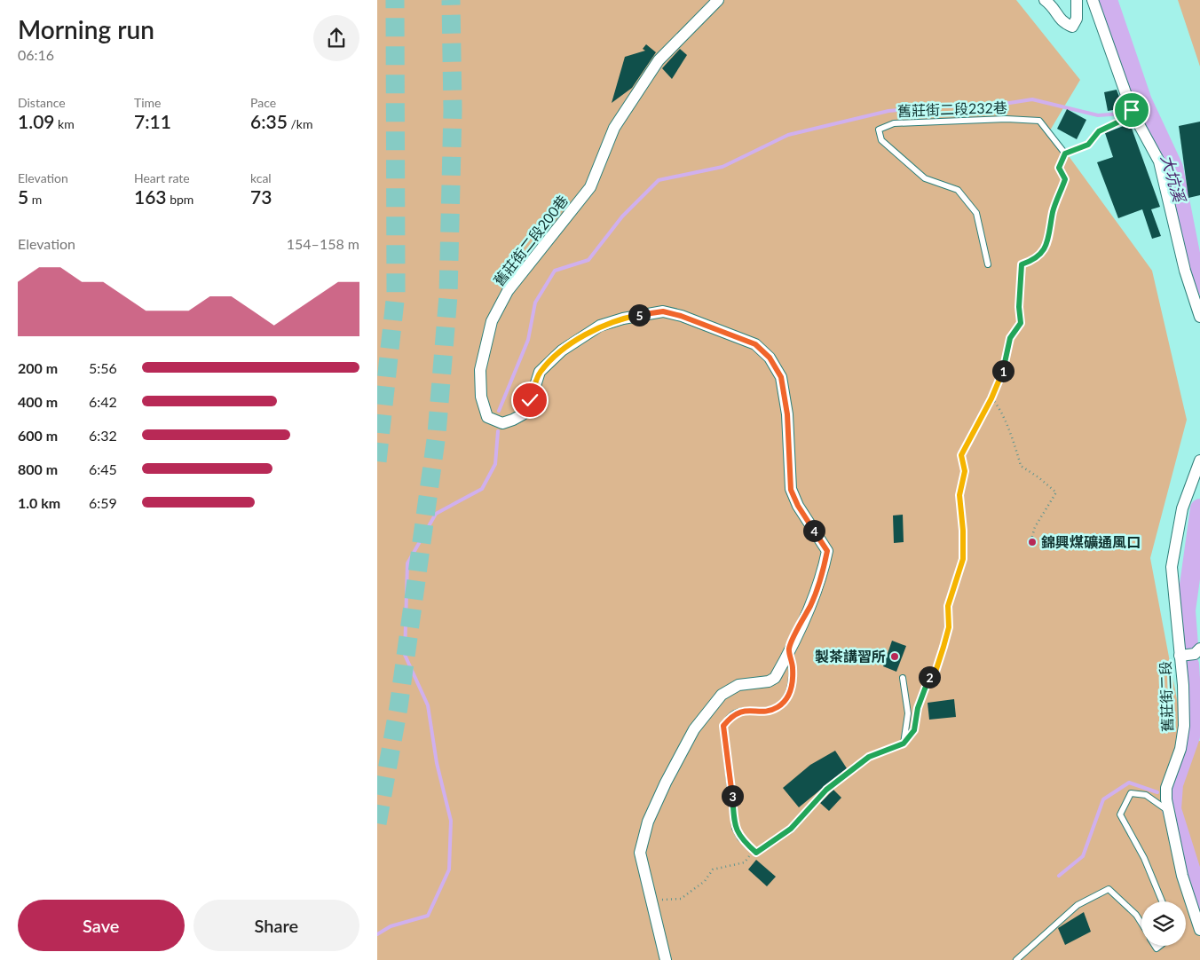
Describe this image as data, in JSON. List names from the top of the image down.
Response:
{
  "streets": {
    "street": ["舊莊街二段200巷", "舊莊街二段"],
    "lane": ["舊莊街二段232巷"]
  },
  "water": ["大坑溪"],
  "places": ["錦興煤礦通風口", "製茶講習所"],
  "page": {
    "heading": ["Morning run", "06:16"],
    "stats": [
      ["Distance", "1.09 km"],
      ["Time", "7:11"],
      ["Pace", "6:35 /km"],
      ["Elevation", "5 m"],
      ["Heart rate", "163 bpm"],
      ["kcal", "73"]
    ],
    "chart": ["Elevation", "154–158 m"],
    "pins": [
      "5",
      "1",
      "4",
      "2",
      "3"
    ],
    "list": [
      {
        "name": "200 m",
        "note": "5:56"
      },
      {
        "name": "400 m",
        "note": "6:42"
      },
      {
        "name": "600 m",
        "note": "6:32"
      },
      {
        "name": "800 m",
        "note": "6:45"
      },
      {
        "name": "1.0 km",
        "note": "6:59"
      }
    ],
    "buttons": ["Save", "Share"]
  }
}
